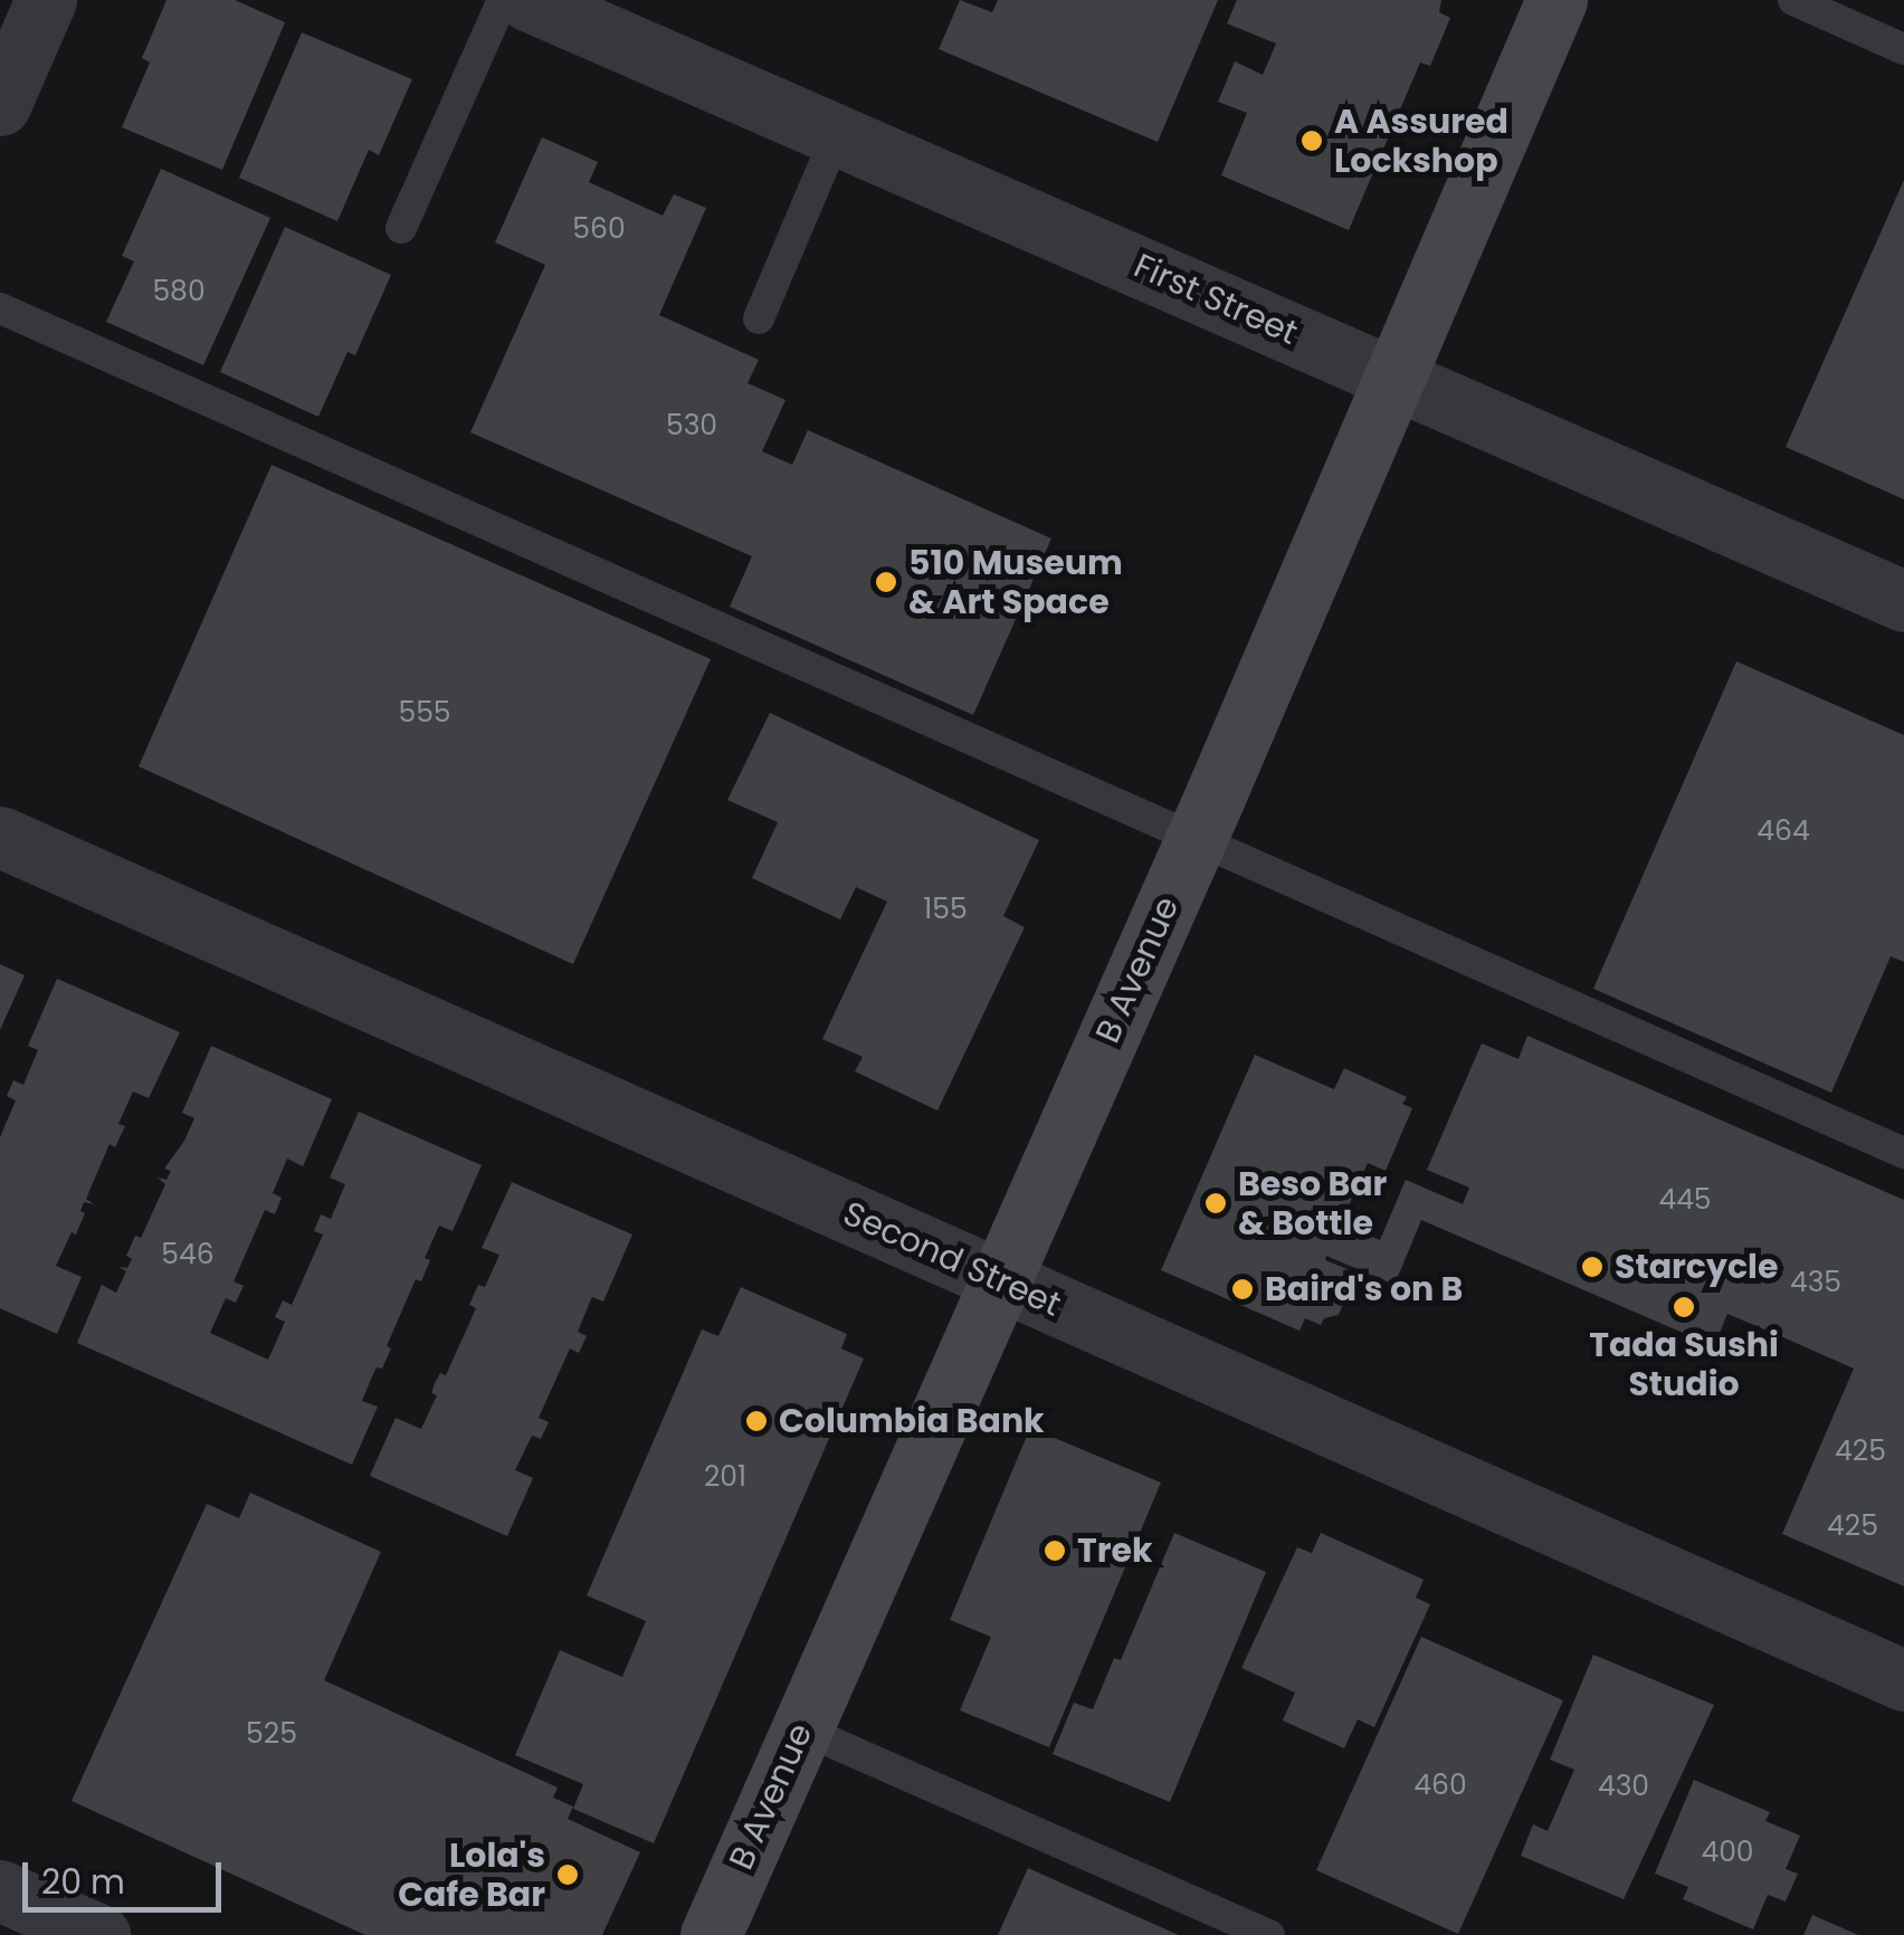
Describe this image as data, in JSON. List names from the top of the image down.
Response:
{
  "streets": {
    "street": ["First Street", "B Avenue", "Second Street"]
  },
  "crossings": [
    ["First Street", "B Avenue"],
    ["B Avenue", "Second Street"]
  ],
  "places": [
    "A Assured Lockshop",
    "510 Museum & Art Space",
    "Beso Bar & Bottle",
    "Starcycle",
    "Baird's on B",
    "Tada Sushi Studio",
    "Columbia Bank",
    "Trek",
    "Lola's Cafe Bar"
  ],
  "house_numbers": [
    "560",
    "580",
    "530",
    "555",
    "464",
    "155",
    "445",
    "546",
    "435",
    "425",
    "201",
    "425",
    "525",
    "460",
    "430",
    "400"
  ],
  "scale_bar": "20 m"
}
